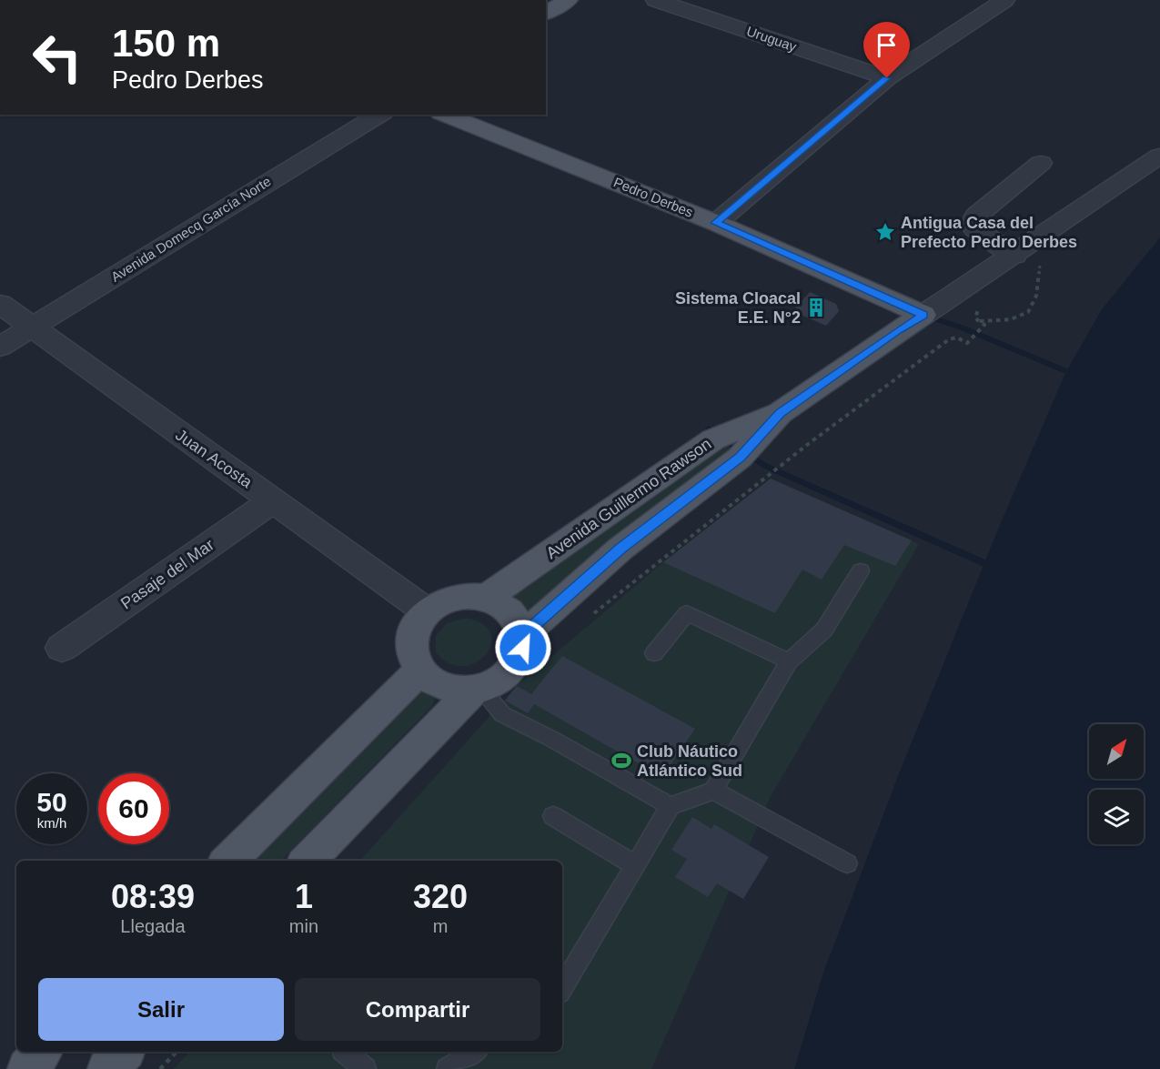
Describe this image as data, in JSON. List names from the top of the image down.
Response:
{
  "streets": {
    "main road": ["Pedro Derbes", "Avenida Guillermo Rawson"],
    "street": [
      "Uruguay",
      "Avenida Domecq García Norte",
      "Juan Acosta",
      "Pasaje del Mar"
    ]
  },
  "crossings": [
    ["Pedro Derbes", "Avenida Guillermo Rawson"],
    ["Avenida Domecq García Norte", "Juan Acosta"],
    ["Juan Acosta", "Avenida Guillermo Rawson"],
    ["Juan Acosta", "Pasaje del Mar"]
  ],
  "places": {
    "place": ["Antigua Casa del Prefecto Pedro Derbes"],
    "building": ["Sistema Cloacal E.E. N°2"],
    "sports": ["Club Náutico Atlántico Sud"]
  },
  "north": "top right",
  "page": {
    "turn": ["150 m", "Pedro Derbes"],
    "speed": "50 km/h",
    "limit": "60",
    "eta": [
      "08:39",
      "Llegada",
      "1",
      "min",
      "320",
      "m"
    ],
    "buttons": ["Salir", "Compartir"]
  }
}
